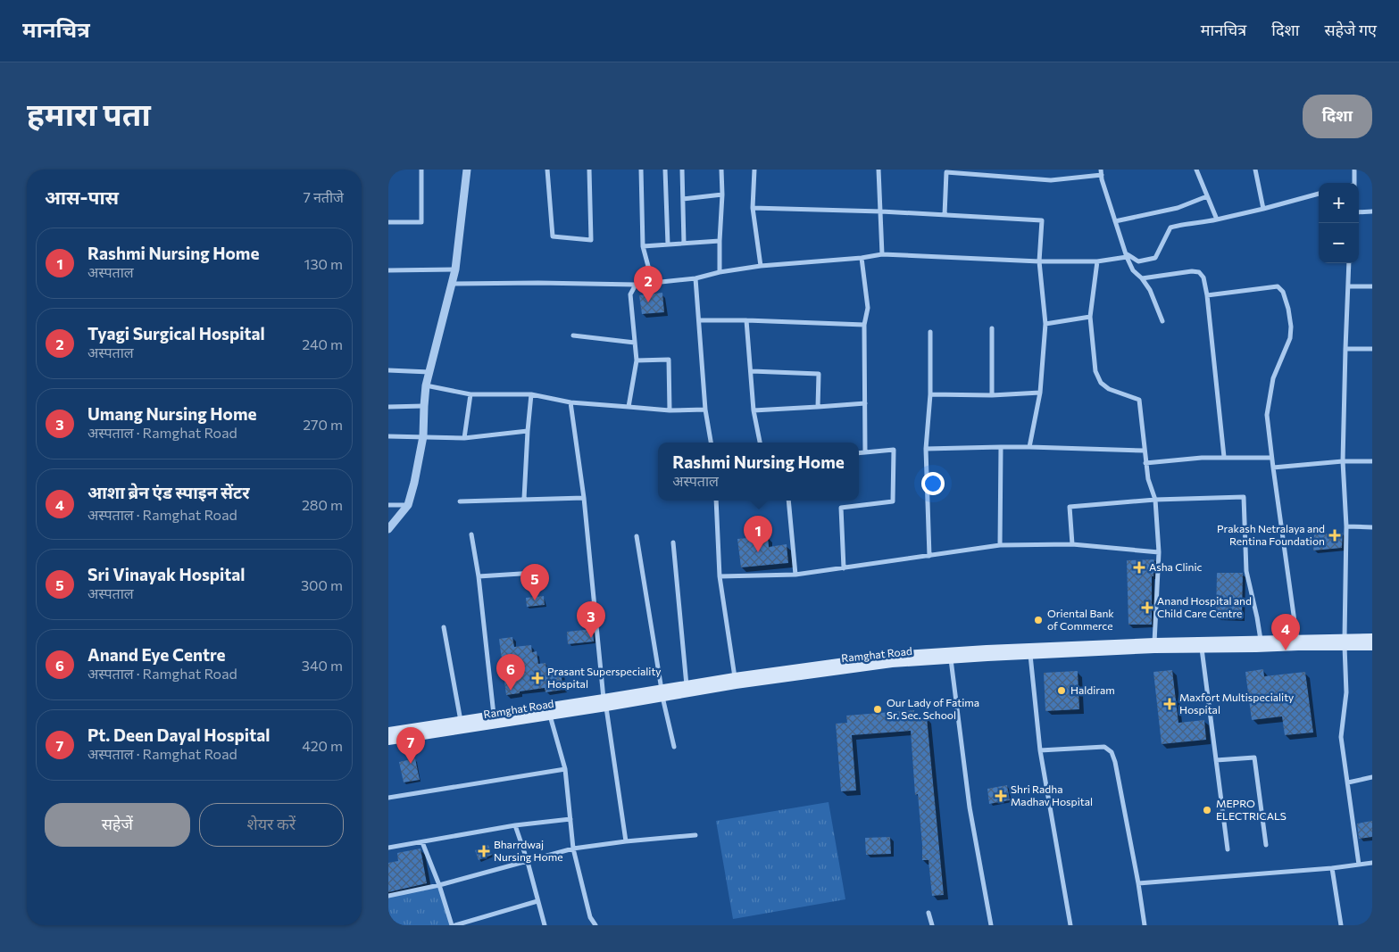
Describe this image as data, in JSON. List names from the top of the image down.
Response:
{
  "streets": {
    "main road": ["Ramghat Road"]
  },
  "places": {
    "health": [
      "Prakash Netralaya and Rentina Foundation",
      "Asha Clinic",
      "Anand Hospital and Child Care Centre",
      "Prasant Superspeciality Hospital",
      "Maxfort Multispeciality Hospital",
      "Shri Radha Madhav Hospital",
      "Bharrdwaj Nursing Home"
    ],
    "other": [
      "Oriental Bank of Commerce",
      "Haldiram",
      "Our Lady of Fatima Sr. Sec. School",
      "MEPRO ELECTRICALS"
    ]
  },
  "page": {
    "header": "मानचित्र",
    "nav": ["मानचित्र", "दिशा", "सहेजे गए"],
    "title": "हमारा पता",
    "buttons": [
      "दिशा",
      ["सहेजें", "शेयर करें"]
    ],
    "heading": ["आस-पास", "7 नतीजे"],
    "map_buttons": ["+", "−"],
    "list": [
      {
        "mark": "1",
        "name": "Rashmi Nursing Home",
        "note": "अस्पताल",
        "value": "130 m"
      },
      {
        "mark": "2",
        "name": "Tyagi Surgical Hospital",
        "note": "अस्पताल",
        "value": "240 m"
      },
      {
        "mark": "3",
        "name": "Umang Nursing Home",
        "note": "अस्पताल · Ramghat Road",
        "value": "270 m"
      },
      {
        "mark": "4",
        "name": "आशा ब्रेन एंड स्पाइन सेंटर",
        "note": "अस्पताल · Ramghat Road",
        "value": "280 m"
      },
      {
        "mark": "5",
        "name": "Sri Vinayak Hospital",
        "note": "अस्पताल",
        "value": "300 m"
      },
      {
        "mark": "6",
        "name": "Anand Eye Centre",
        "note": "अस्पताल · Ramghat Road",
        "value": "340 m"
      },
      {
        "mark": "7",
        "name": "Pt. Deen Dayal Hospital",
        "note": "अस्पताल · Ramghat Road",
        "value": "420 m"
      }
    ],
    "pins": [
      "2",
      "1",
      "5",
      "3",
      "4",
      "6",
      "7"
    ],
    "popup": ["Rashmi Nursing Home", "अस्पताल"]
  }
}
